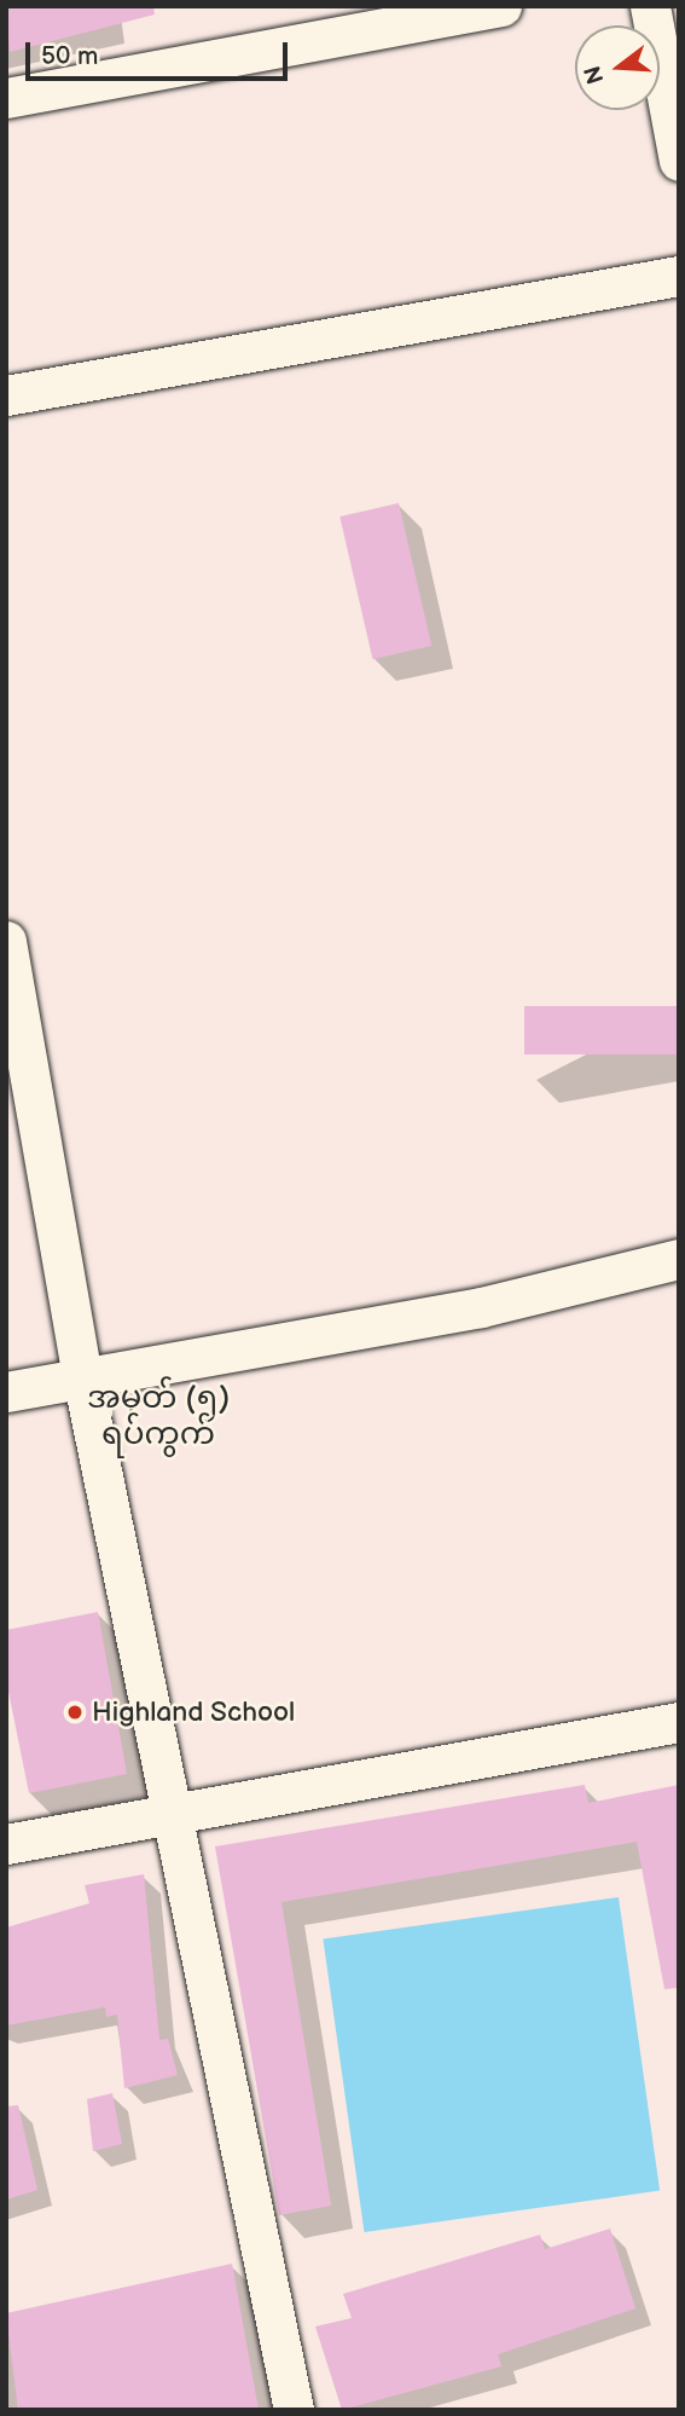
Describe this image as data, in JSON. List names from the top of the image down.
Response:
{
  "districts": ["အမှတ် (၅) ရပ်ကွက်"],
  "places": ["Highland School"],
  "scale_bar": "50 m",
  "north": "left"
}
